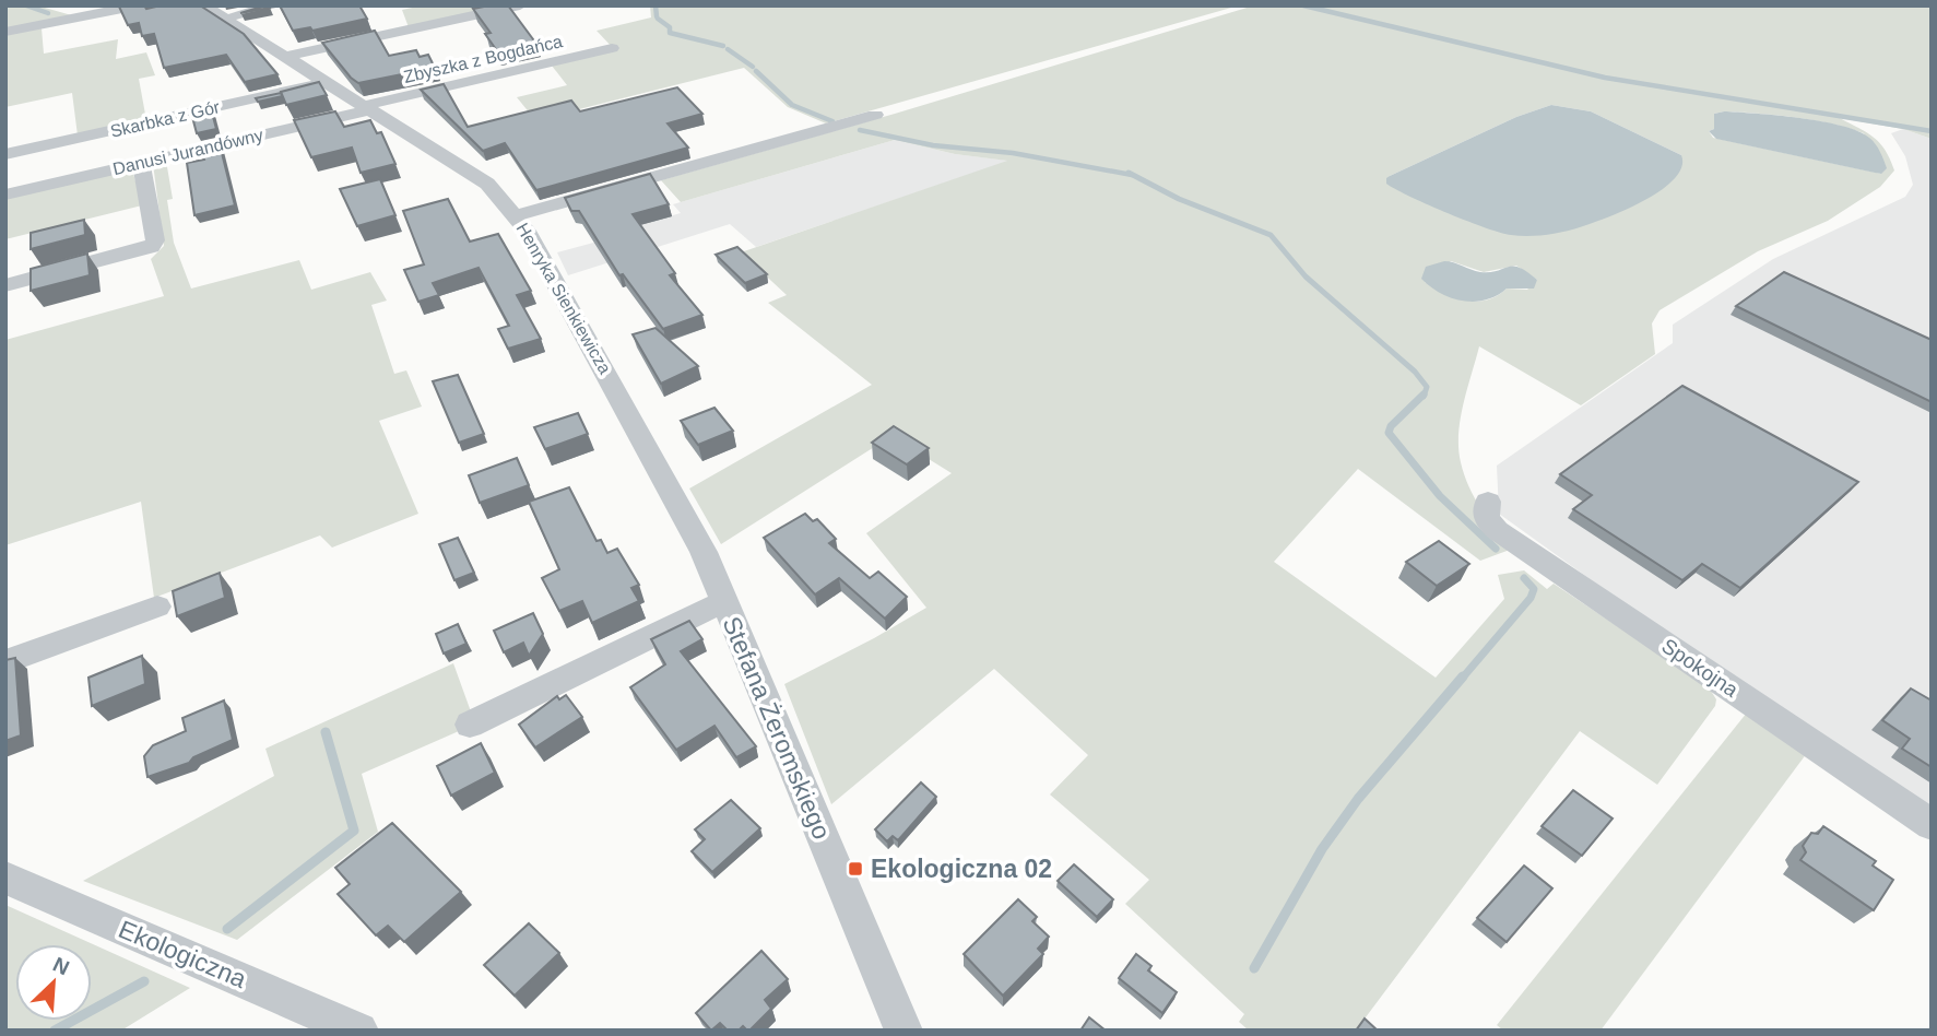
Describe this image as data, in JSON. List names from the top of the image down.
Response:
{
  "streets": {
    "street": [
      "Zbyszka z Bogdańca",
      "Skarbka z Gór",
      "Danusi Jurandówny",
      "Henryka Sienkiewicza",
      "Spokojna",
      "Stefana Żeromskiego",
      "Ekologiczna"
    ]
  },
  "crossings": [
    ["Zbyszka z Bogdańca", "Danusi Jurandówny"],
    ["Zbyszka z Bogdańca", "Henryka Sienkiewicza"],
    ["Skarbka z Gór", "Henryka Sienkiewicza"],
    ["Danusi Jurandówny", "Henryka Sienkiewicza"],
    ["Henryka Sienkiewicza", "Stefana Żeromskiego"]
  ],
  "places": {
    "transit": ["Ekologiczna 02"]
  },
  "north": "top right"
}
